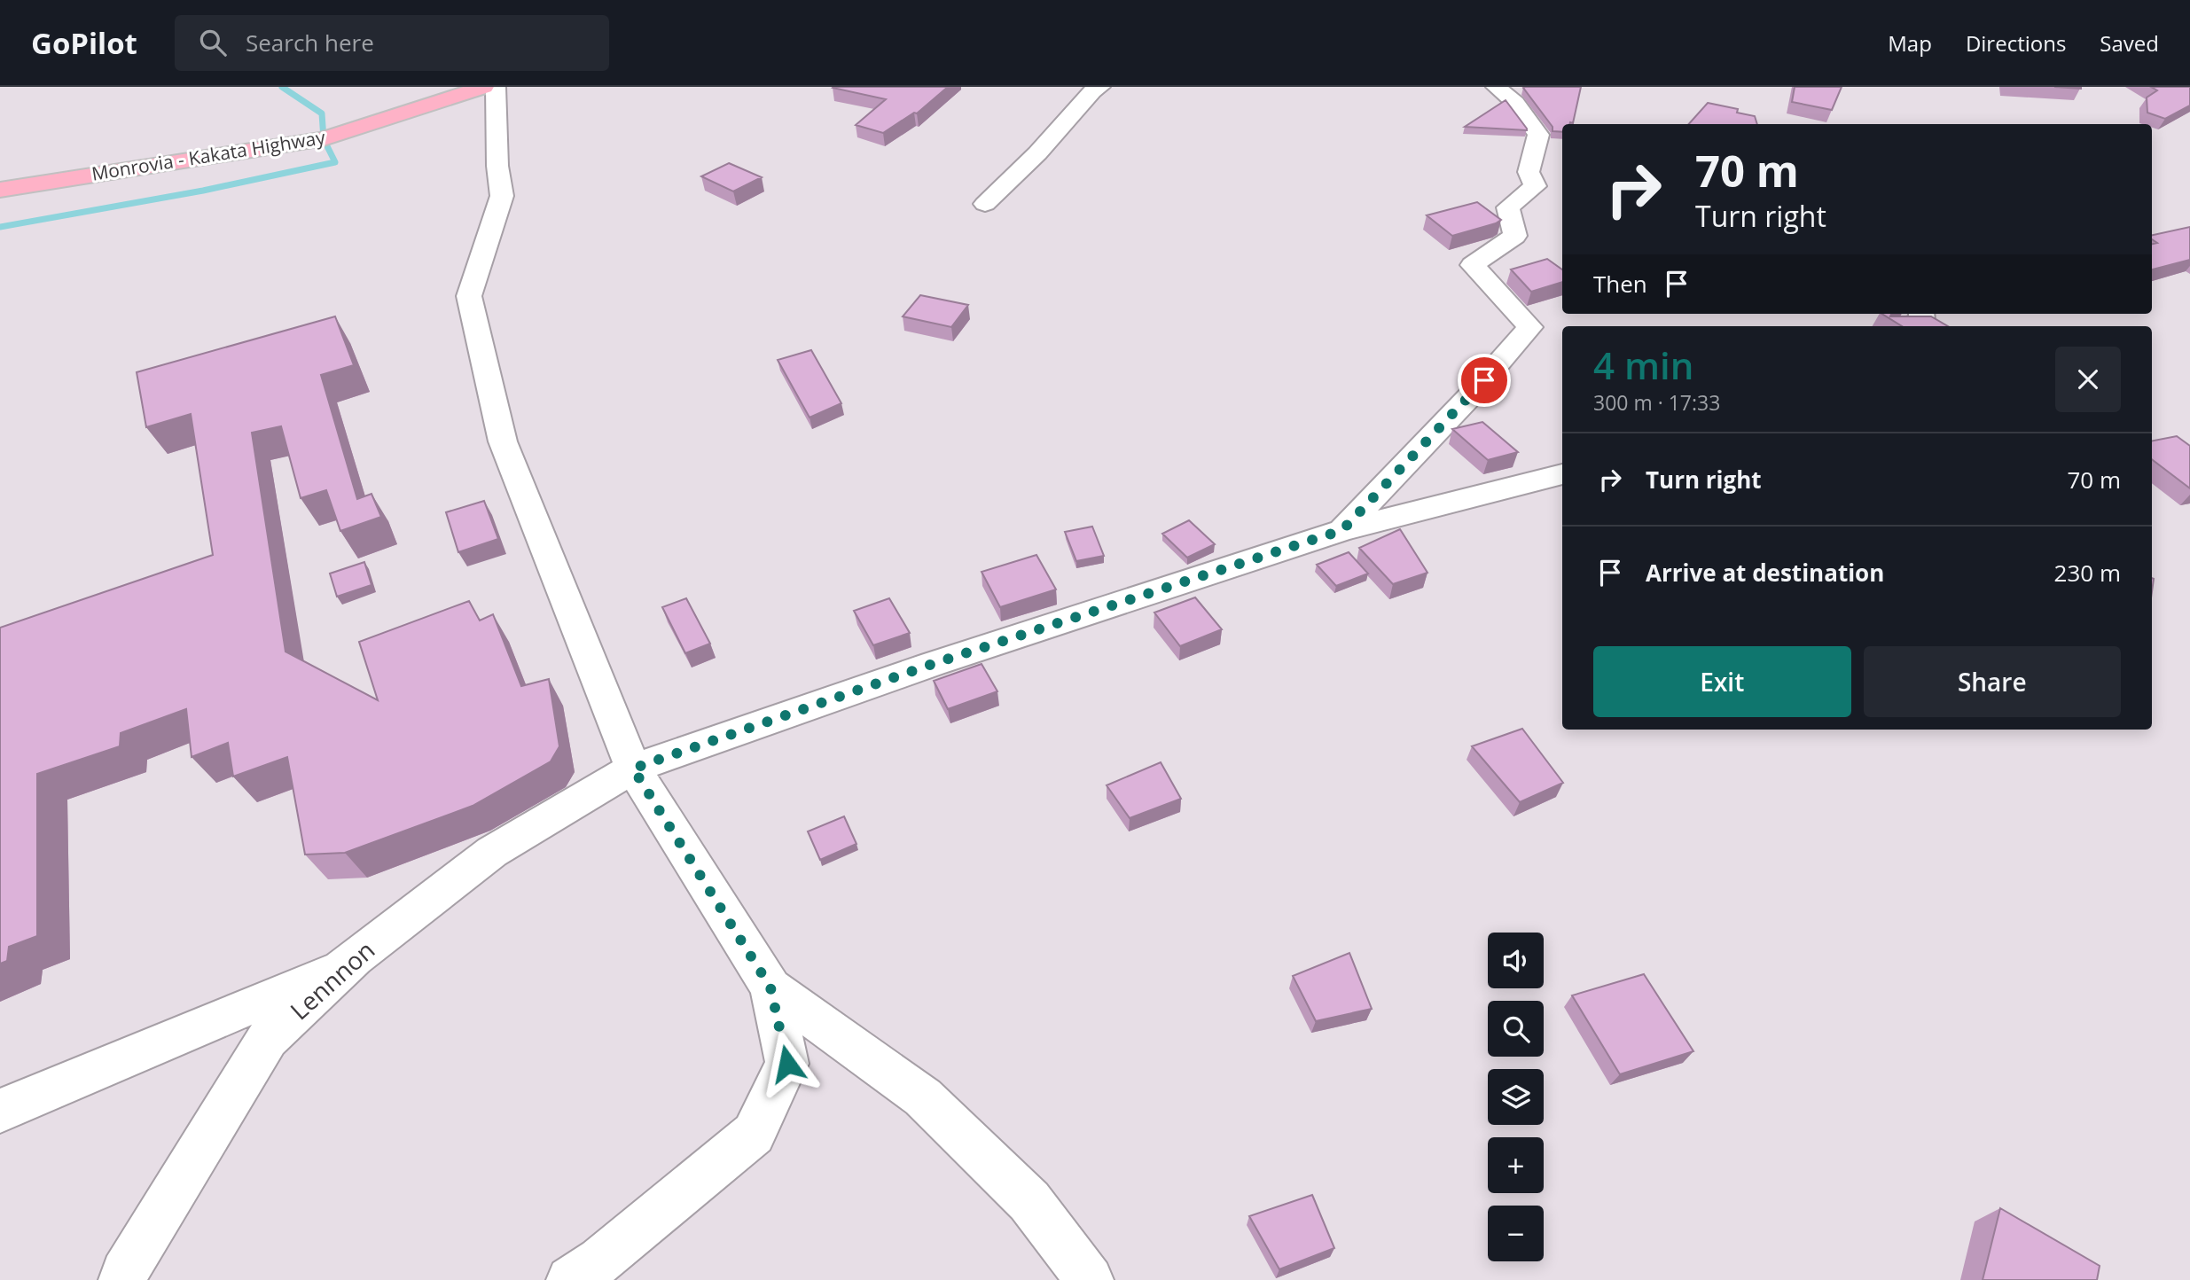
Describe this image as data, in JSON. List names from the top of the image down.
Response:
{
  "streets": {
    "highway": ["Monrovia - Kakata Highway"],
    "street": ["Lennnon"]
  },
  "page": {
    "header": "GoPilot",
    "search": "Search here",
    "nav": ["Map", "Directions", "Saved"],
    "turn": ["70 m", "Turn right"],
    "then": "Then",
    "heading": ["4 min", "300 m · 17:33"],
    "list": [
      {
        "name": "Turn right",
        "value": "70 m"
      },
      {
        "name": "Arrive at destination",
        "value": "230 m"
      }
    ],
    "buttons": ["Exit", "Share"],
    "map_buttons": ["+", "−"]
  }
}
